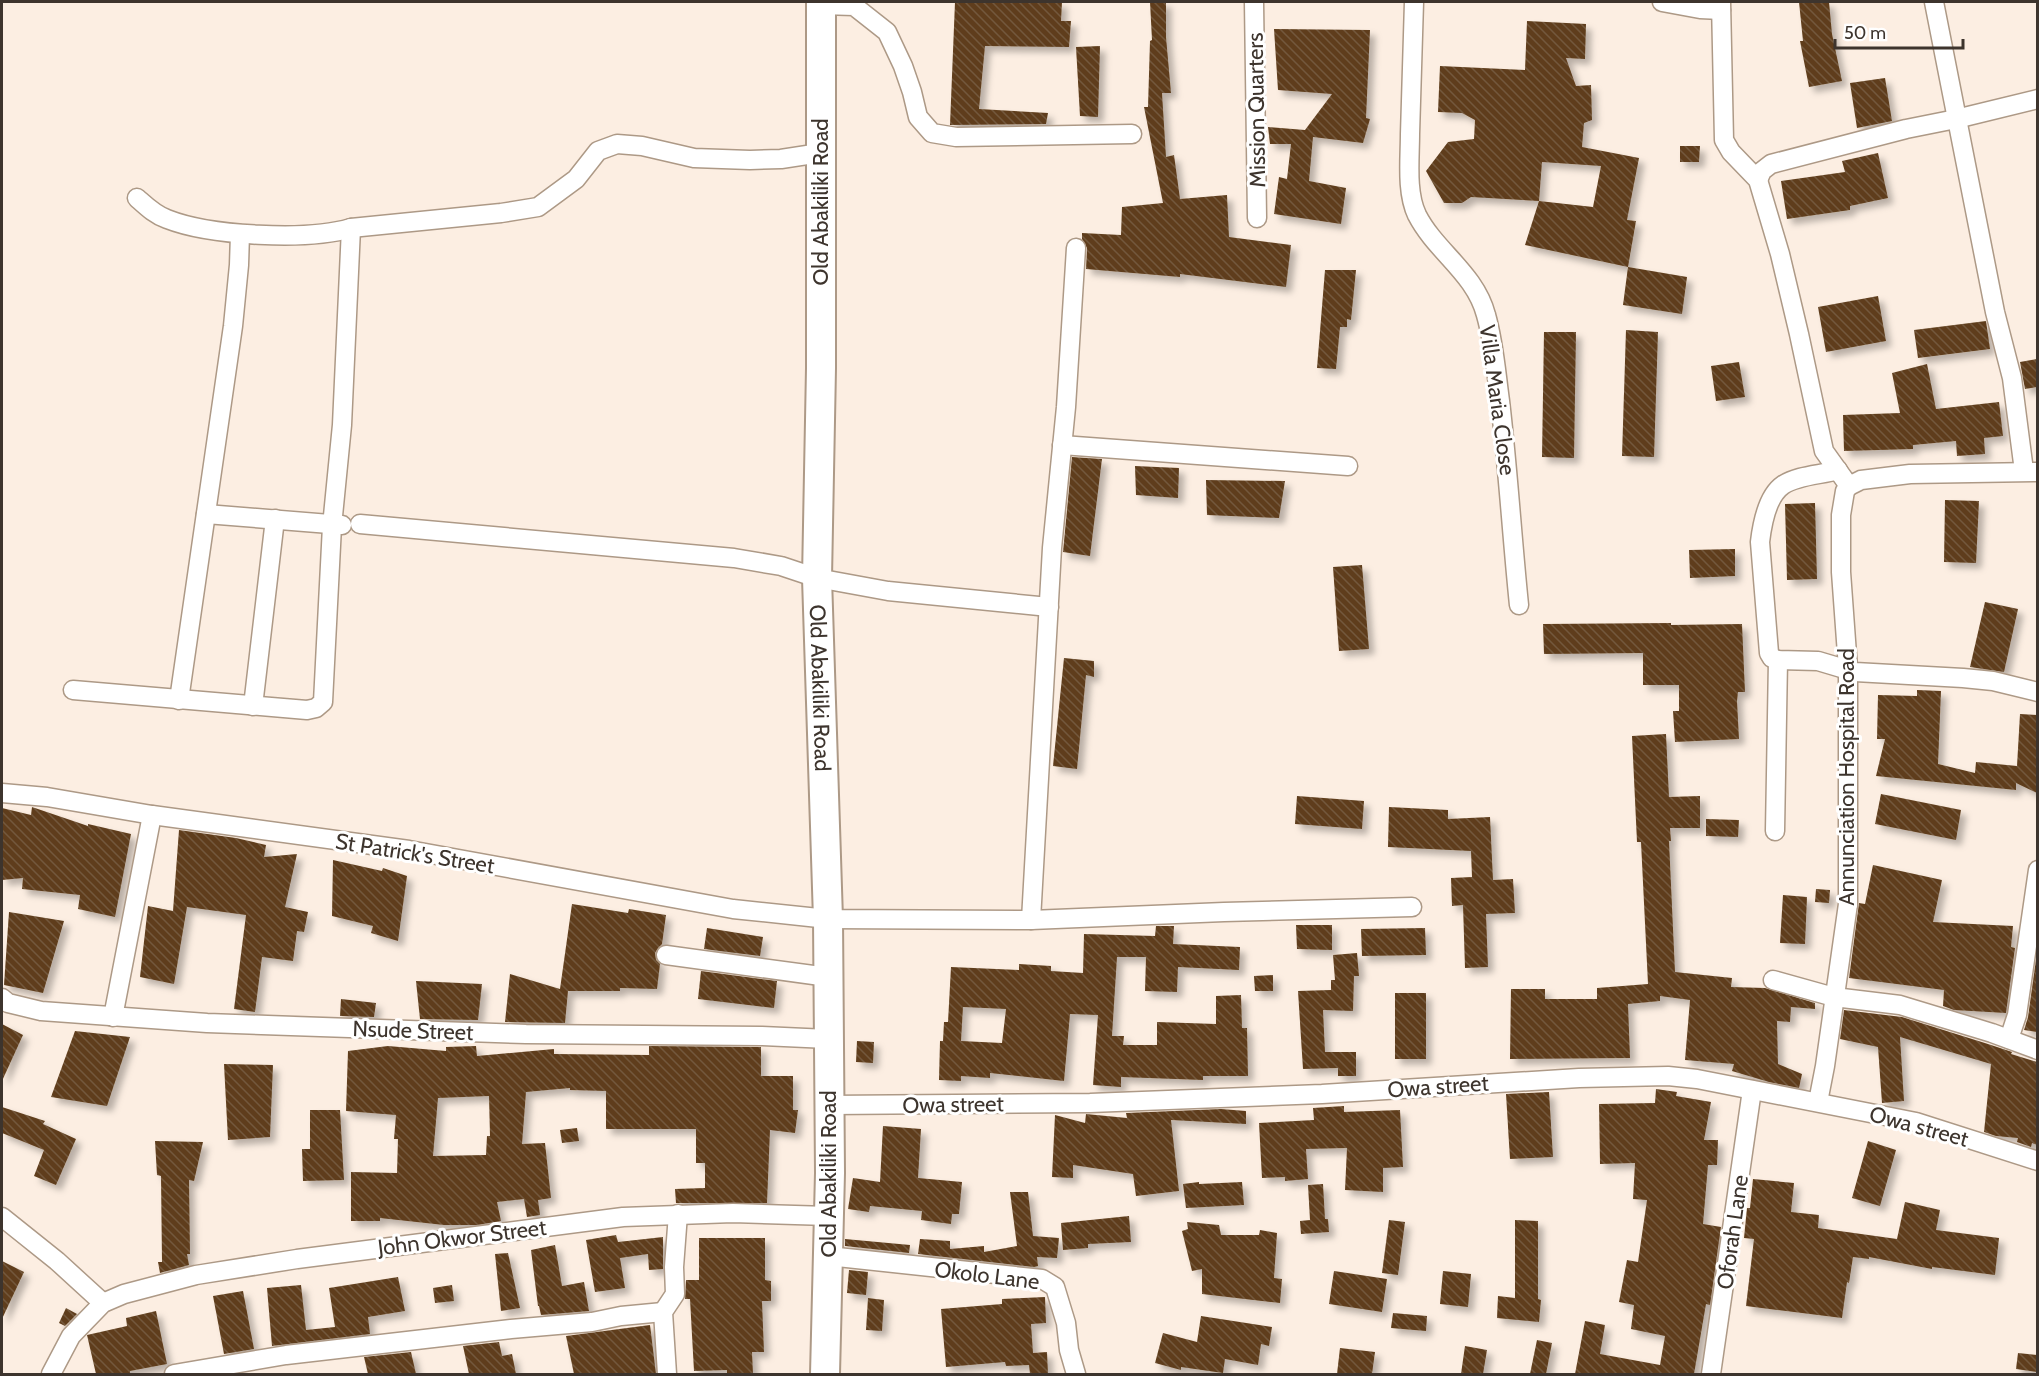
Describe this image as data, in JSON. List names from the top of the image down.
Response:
{
  "streets": {
    "main road": ["Old Abakiliki Road"],
    "street": [
      "Mission Quarters",
      "Villa Maria Close",
      "Annunciation Hospital Road",
      "St Patrick's Street",
      "Nsude Street",
      "Owa street",
      "Oforah Lane",
      "John Okwor Street",
      "Okolo Lane"
    ]
  },
  "crossings": [
    ["Old Abakiliki Road", "St Patrick's Street"],
    ["Old Abakiliki Road", "Nsude Street"],
    ["Old Abakiliki Road", "Owa street"],
    ["Old Abakiliki Road", "John Okwor Street"],
    ["Old Abakiliki Road", "Okolo Lane"],
    ["Annunciation Hospital Road", "Owa street"],
    ["Owa street", "Oforah Lane"]
  ],
  "scale_bar": "50 m"
}
